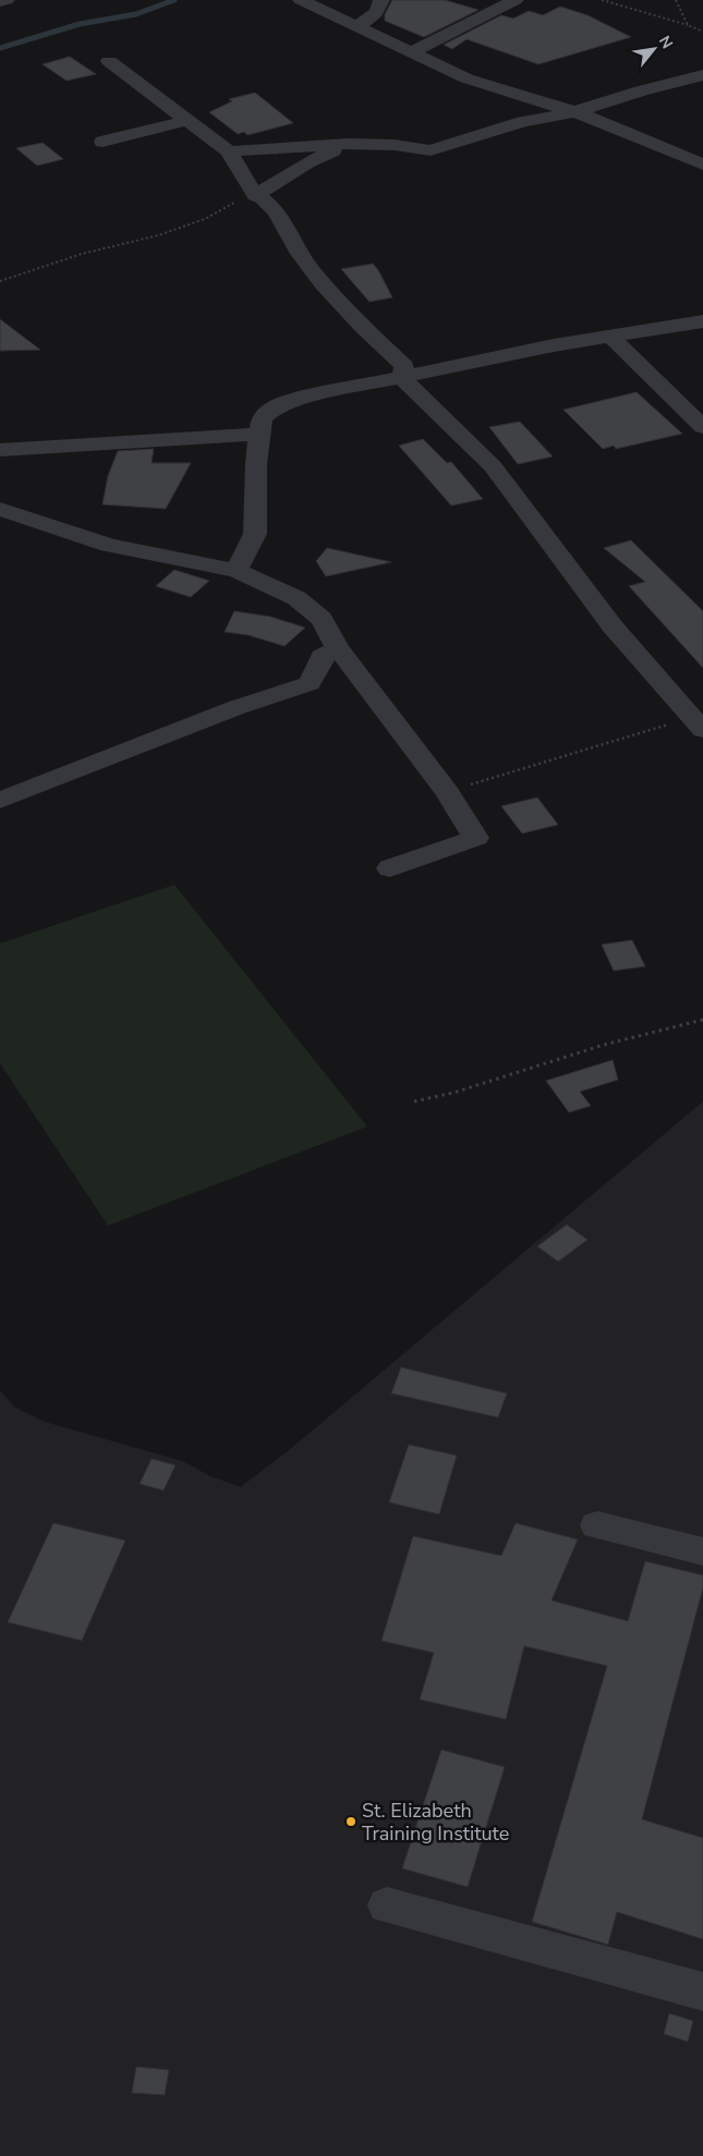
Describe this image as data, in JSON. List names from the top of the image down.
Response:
{
  "places": ["St. Elizabeth Training Institute"],
  "north": "top right"
}
